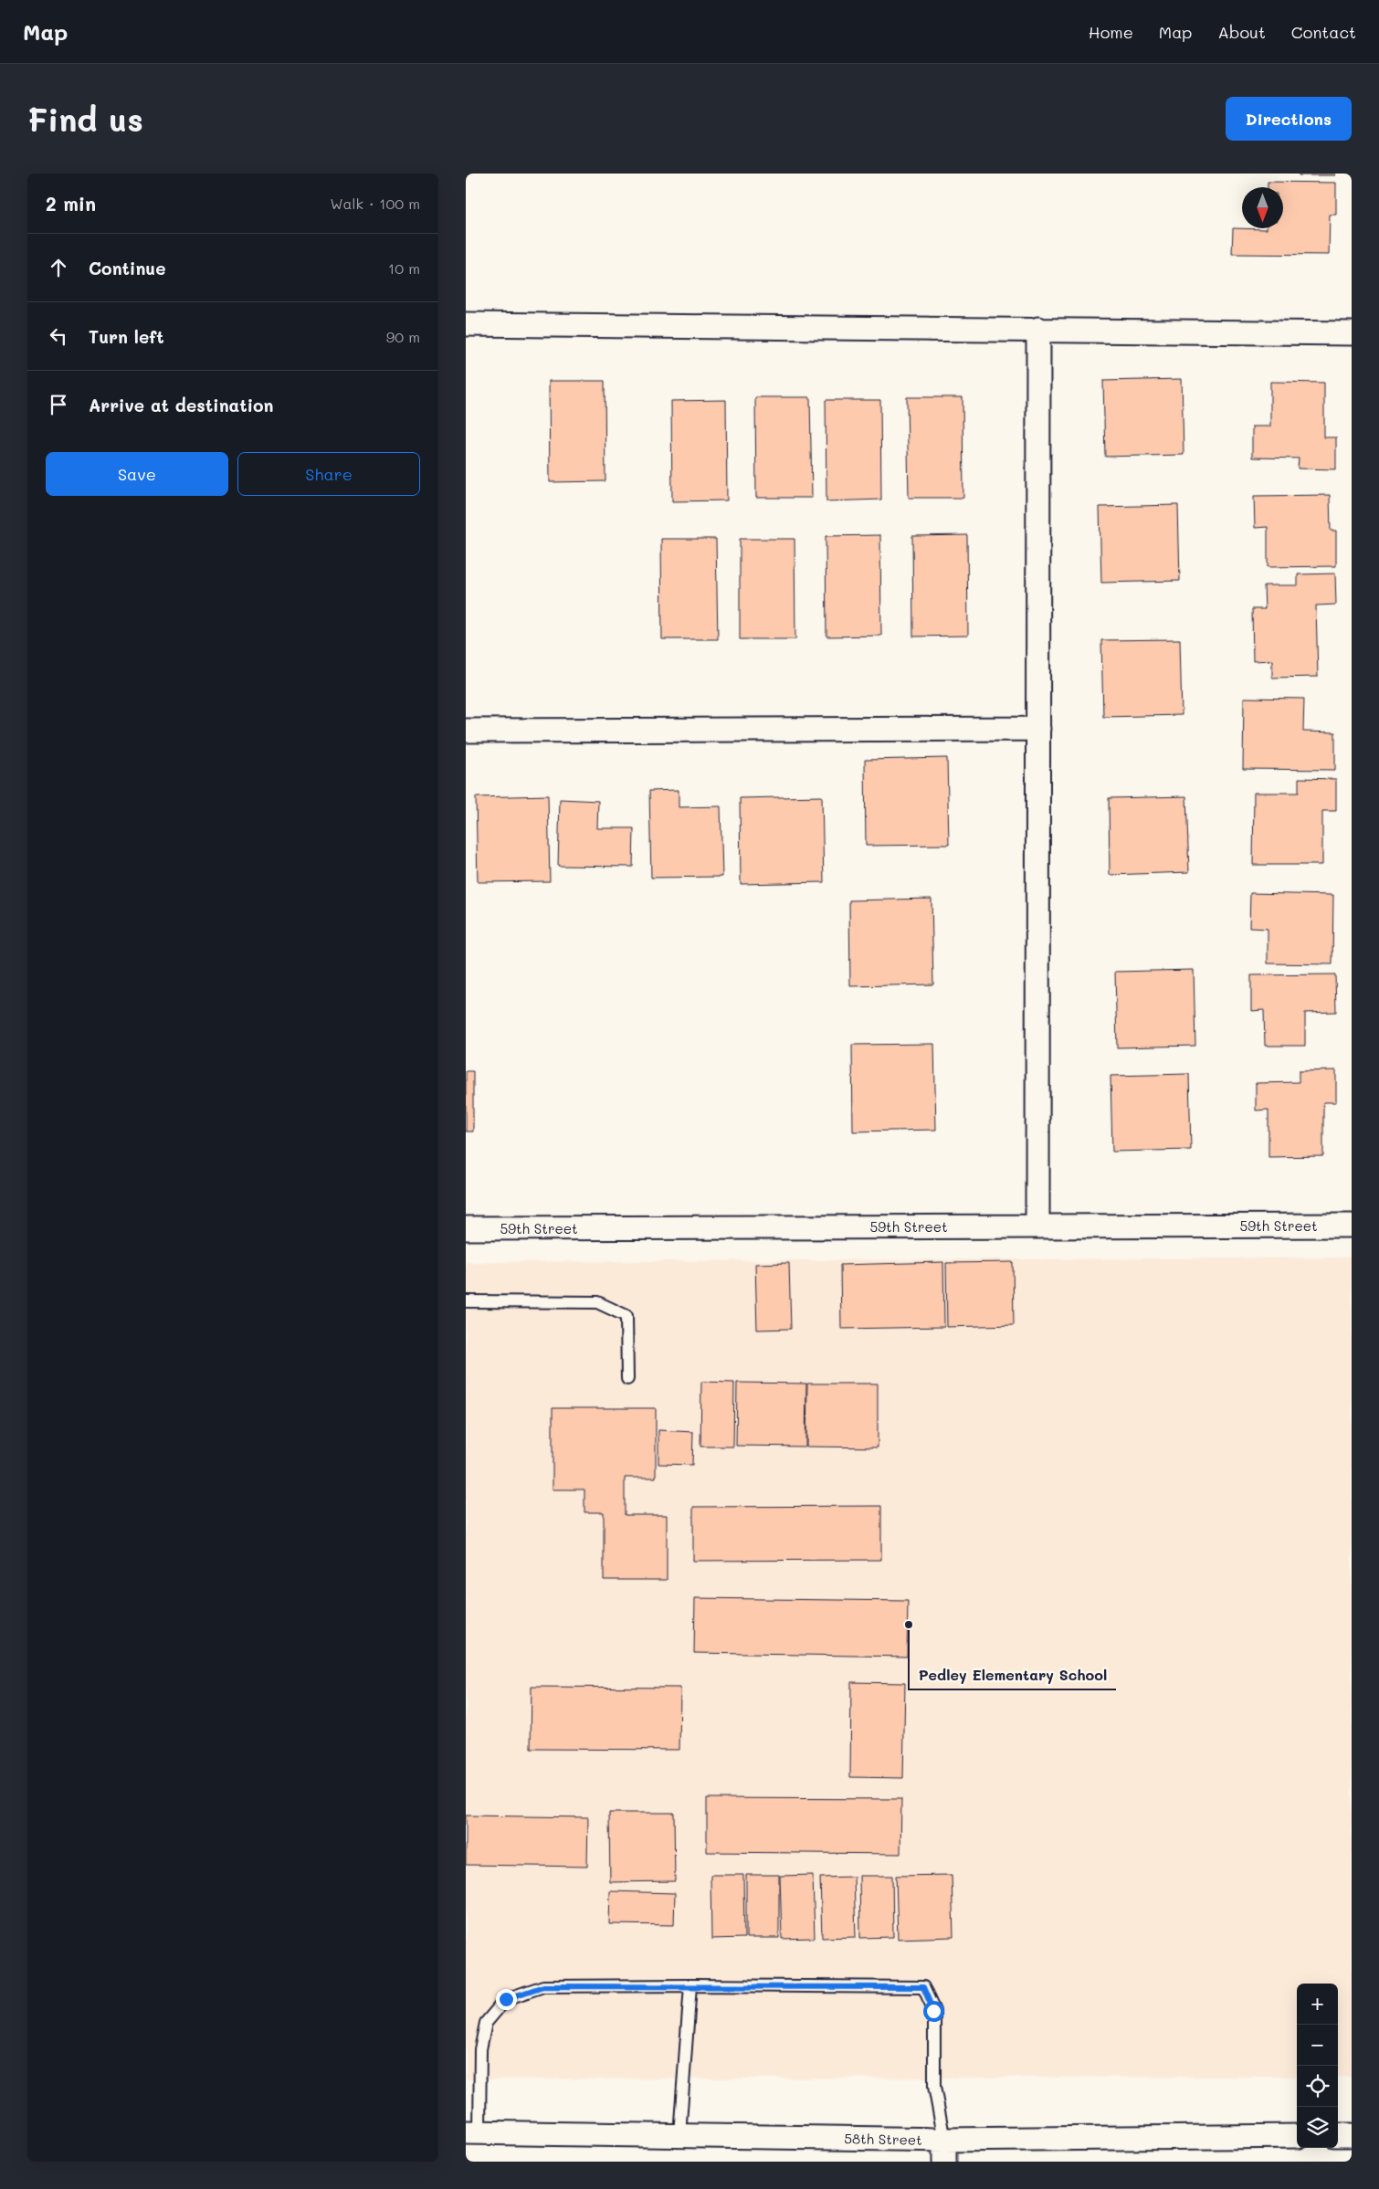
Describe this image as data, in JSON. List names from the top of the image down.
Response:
{
  "streets": {
    "street": ["59th Street", "58th Street"]
  },
  "places": ["Pedley Elementary School"],
  "north": "bottom",
  "page": {
    "header": "Map",
    "nav": [
      "Home",
      "Map",
      "About",
      "Contact"
    ],
    "buttons": [
      "Directions",
      ["Save", "Share"]
    ],
    "title": "Find us",
    "heading": ["2 min", "Walk · 100 m"],
    "list": [
      ["Continue", "10 m"],
      ["Turn left", "90 m"],
      "Arrive at destination"
    ],
    "map_buttons": ["+", "−"]
  }
}
